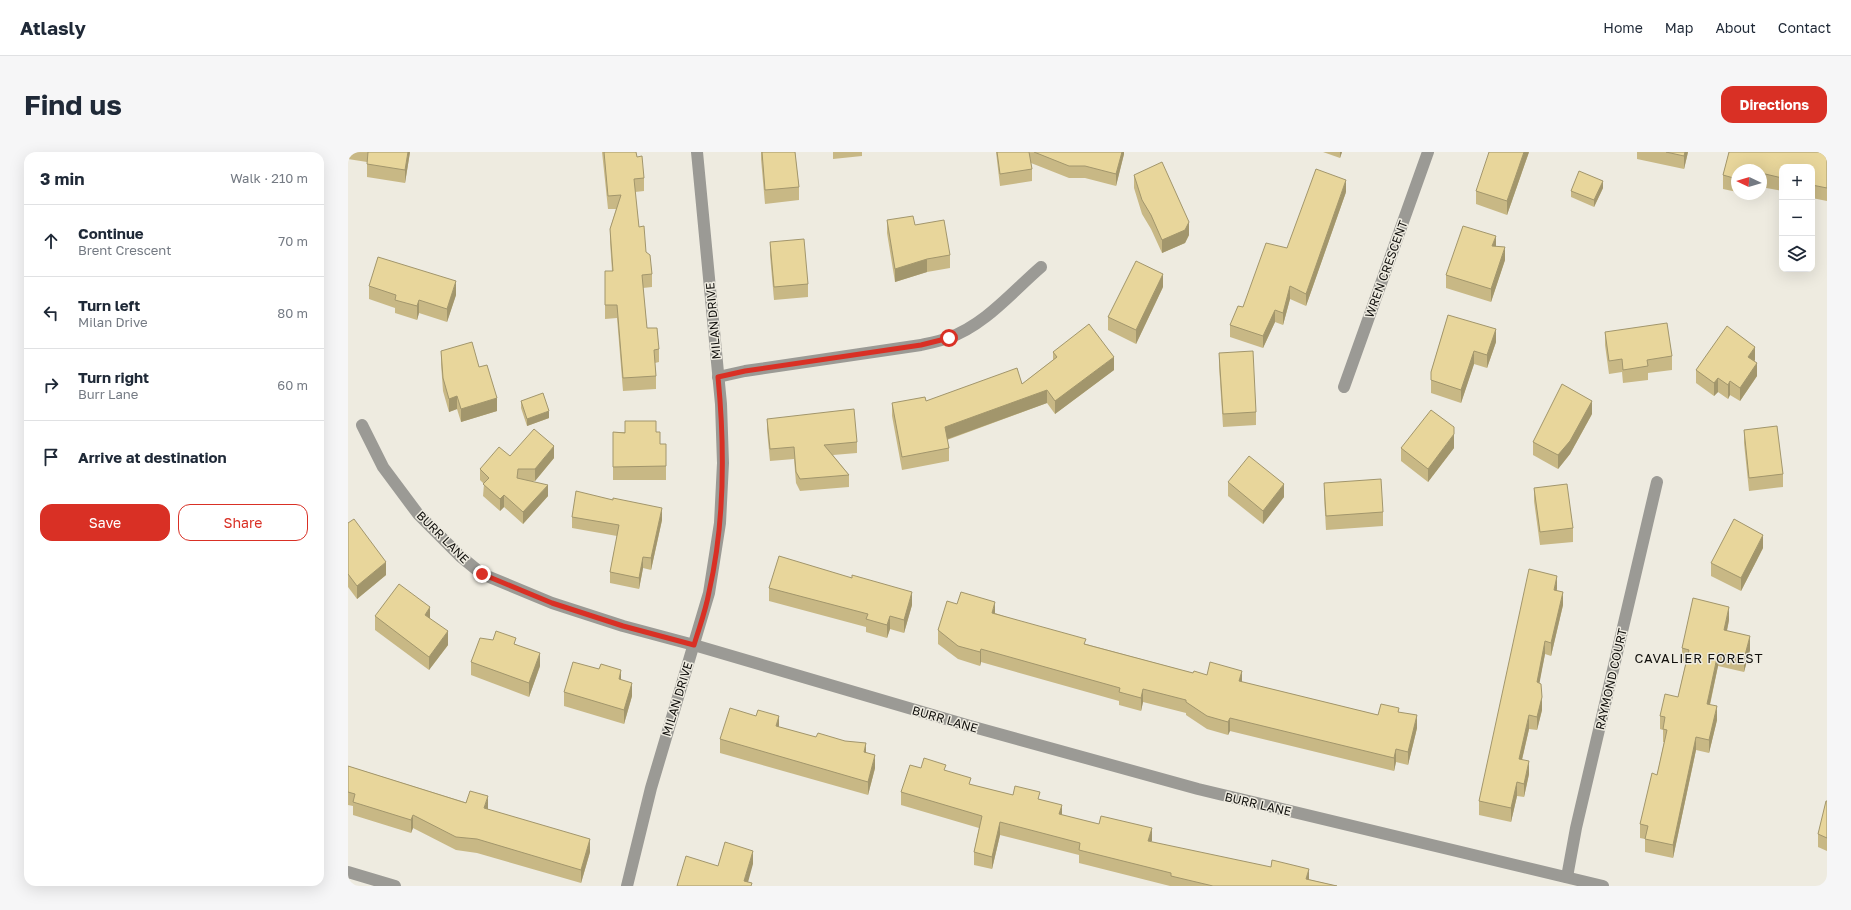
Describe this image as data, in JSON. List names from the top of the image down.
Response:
{
  "streets": {
    "street": [
      "WREN CRESCENT",
      "MILAN DRIVE",
      "BURR LANE",
      "RAYMOND COURT"
    ]
  },
  "crossings": [
    ["MILAN DRIVE", "BURR LANE"],
    ["BURR LANE", "RAYMOND COURT"]
  ],
  "districts": ["CAVALIER FOREST"],
  "north": "left",
  "page": {
    "header": "Atlasly",
    "nav": [
      "Home",
      "Map",
      "About",
      "Contact"
    ],
    "buttons": [
      "Directions",
      ["Save", "Share"]
    ],
    "title": "Find us",
    "heading": ["3 min", "Walk · 210 m"],
    "map_buttons": ["+", "−"],
    "list": [
      ["Continue", "Brent Crescent", "70 m"],
      ["Turn left", "Milan Drive", "80 m"],
      ["Turn right", "Burr Lane", "60 m"],
      "Arrive at destination"
    ]
  }
}
